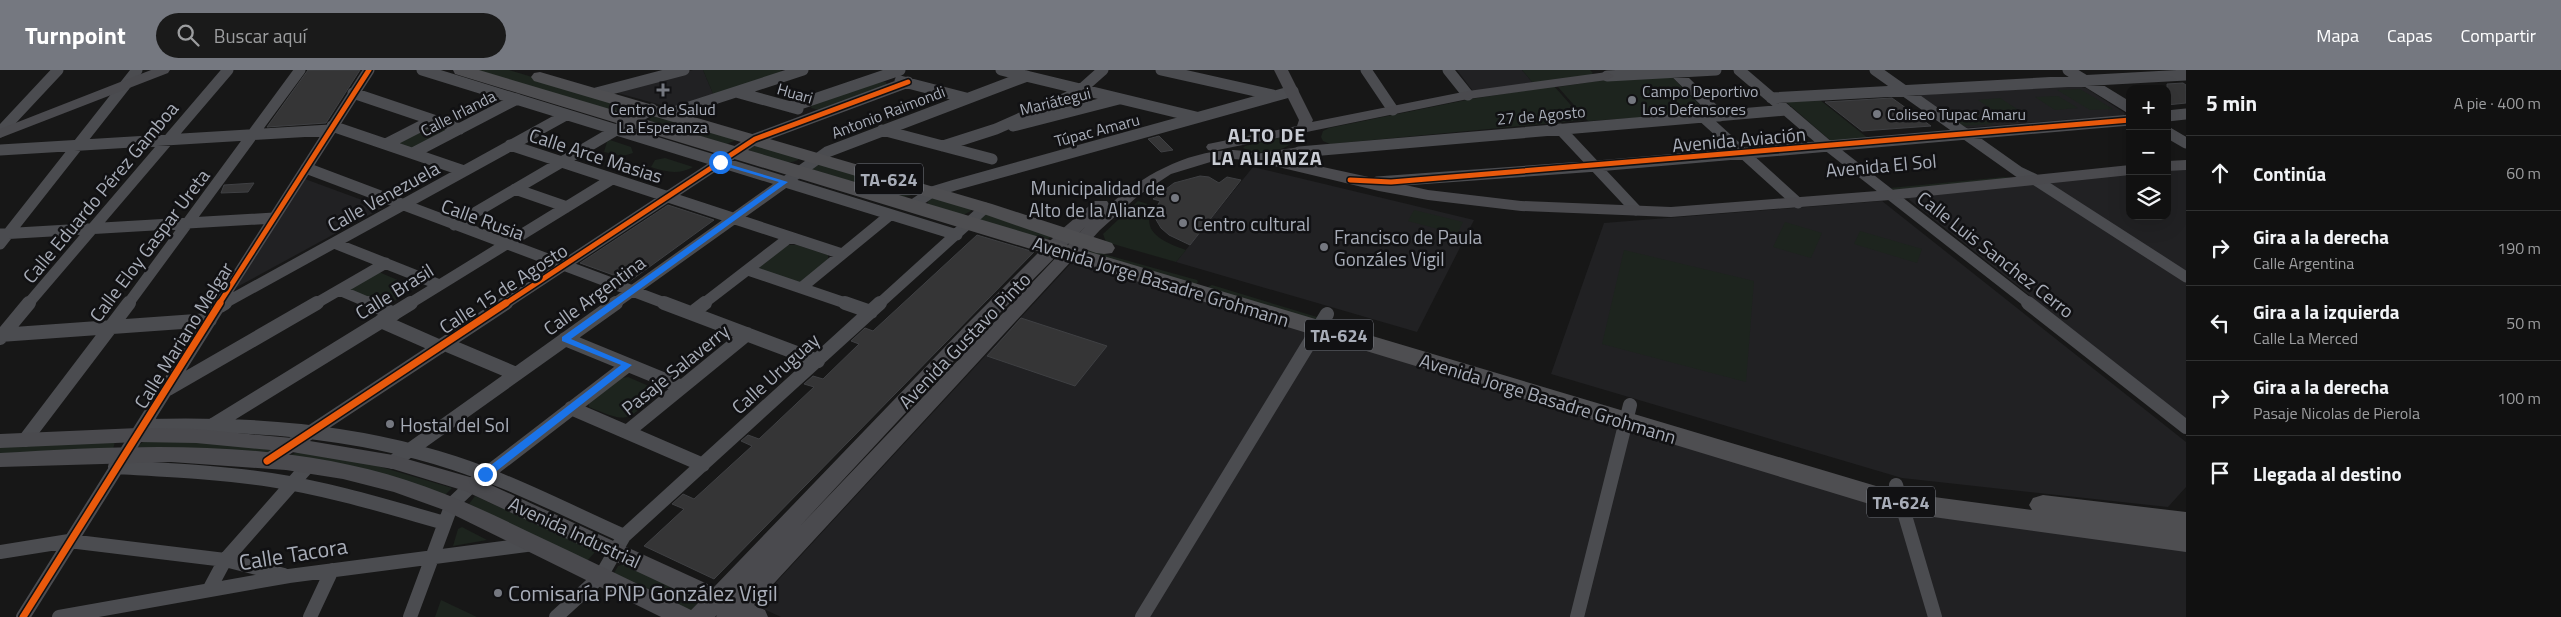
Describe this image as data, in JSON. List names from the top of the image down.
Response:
{
  "streets": {
    "highway": ["TA-624", "Avenida Jorge Basadre Grohmann"],
    "main road": ["Avenida El Sol", "Avenida Gustavo Pinto", "Avenida Industrial"],
    "street": [
      "Huari",
      "Mariátegui",
      "Antonio Raimondi",
      "Calle Irlanda",
      "27 de Agosto",
      "Túpac Amaru",
      "Avenida Aviación",
      "Calle Arce Masias",
      "Calle Eduardo Pérez Gamboa",
      "Calle Venezuela",
      "Calle Rusia",
      "Calle Eloy Gaspar Ureta",
      "Calle Luis Sanchez Cerro",
      "Calle 15 de Agosto",
      "Calle Brasil",
      "Calle Argentina",
      "Calle Mariano Melgar",
      "Pasaje Salaverry",
      "Calle Uruguay",
      "Calle Tacora"
    ]
  },
  "crossings": [
    ["Huari", "Calle 15 de Agosto"],
    ["Antonio Raimondi", "Avenida Jorge Basadre Grohmann"],
    ["Antonio Raimondi", "Calle Argentina"],
    ["27 de Agosto", "Calle Luis Sanchez Cerro"],
    ["Túpac Amaru", "Avenida Jorge Basadre Grohmann"],
    ["Avenida Aviación", "Avenida El Sol"],
    ["Avenida Aviación", "Calle Luis Sanchez Cerro"],
    ["Calle Arce Masias", "Calle Venezuela"],
    ["Calle Arce Masias", "Calle 15 de Agosto"],
    ["Calle Arce Masias", "Calle Brasil"],
    ["Calle Arce Masias", "Calle Argentina"],
    ["Avenida El Sol", "Calle Luis Sanchez Cerro"],
    ["Avenida El Sol", "Avenida Gustavo Pinto"],
    ["Calle Venezuela", "Calle Rusia"],
    ["Calle Venezuela", "Calle Mariano Melgar"],
    ["Calle Rusia", "Calle 15 de Agosto"],
    ["Calle Rusia", "Calle Brasil"],
    ["Calle Rusia", "Calle Argentina"],
    ["Calle Rusia", "Calle Mariano Melgar"],
    ["Calle Rusia", "Pasaje Salaverry"],
    ["Calle Rusia", "Calle Uruguay"],
    ["Calle Eloy Gaspar Ureta", "Avenida Industrial"],
    ["Avenida Jorge Basadre Grohmann", "Calle 15 de Agosto"],
    ["Avenida Jorge Basadre Grohmann", "Calle Argentina"],
    ["Avenida Jorge Basadre Grohmann", "Avenida Gustavo Pinto"],
    ["Avenida Jorge Basadre Grohmann", "Calle Uruguay"],
    ["Calle 15 de Agosto", "Avenida Industrial"],
    ["Calle Brasil", "Avenida Industrial"],
    ["Calle Argentina", "Avenida Industrial"],
    ["Calle Mariano Melgar", "Avenida Industrial"],
    ["Avenida Gustavo Pinto", "Avenida Industrial"],
    ["Calle Uruguay", "Avenida Industrial"],
    ["Avenida Industrial", "Calle Tacora"]
  ],
  "districts": ["ALTO DE LA ALIANZA"],
  "places": {
    "health": ["Centro de Salud La Esperanza"],
    "other": [
      "Campo Deportivo Los Defensores",
      "Coliseo Tupac Amaru",
      "Municipalidad de Alto de la Alianza",
      "Centro cultural",
      "Francisco de Paula Gonzáles Vigil",
      "Hostal del Sol",
      "Comisaría PNP González Vigil"
    ]
  },
  "page": {
    "header": "Turnpoint",
    "search": "Buscar aquí",
    "nav": ["Mapa", "Capas", "Compartir"],
    "heading": ["5 min", "A pie · 400 m"],
    "map_buttons": ["+", "−"],
    "list": [
      ["Continúa", "60 m"],
      ["Gira a la derecha", "Calle Argentina", "190 m"],
      ["Gira a la izquierda", "Calle La Merced", "50 m"],
      ["Gira a la derecha", "Pasaje Nicolas de Pierola", "100 m"],
      "Llegada al destino"
    ]
  }
}
